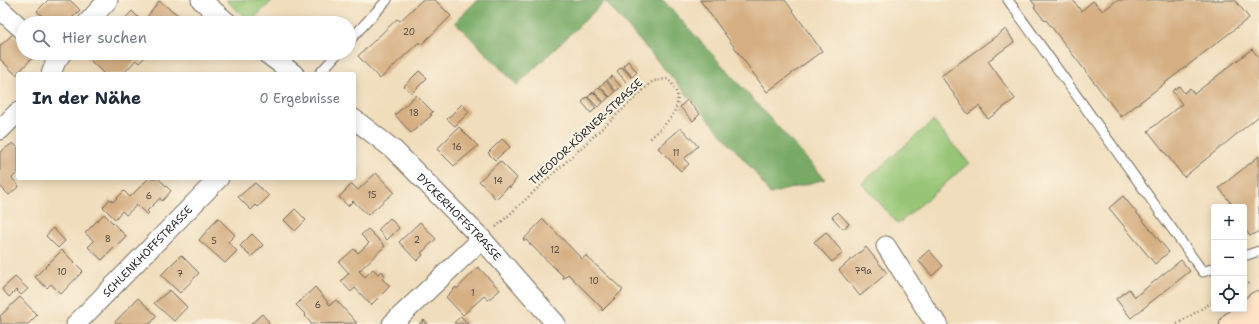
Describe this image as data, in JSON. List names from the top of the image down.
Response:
{
  "streets": {
    "street": ["DYCKERHOFFSTRASSE", "SCHLENKHOFFSTRASSE"],
    "path": ["THEODOR-KÖRNER-STRASSE"]
  },
  "crossings": [
    ["THEODOR-KÖRNER-STRASSE", "DYCKERHOFFSTRASSE"]
  ],
  "house_numbers": [
    "20",
    "18",
    "16",
    "11",
    "14",
    "15",
    "6",
    "8",
    "2",
    "5",
    "12",
    "79a",
    "10",
    "7",
    "10",
    "1",
    "6"
  ],
  "page": {
    "search": "Hier suchen",
    "heading": ["In der Nähe", "0 Ergebnisse"],
    "map_buttons": ["+", "−"]
  }
}
